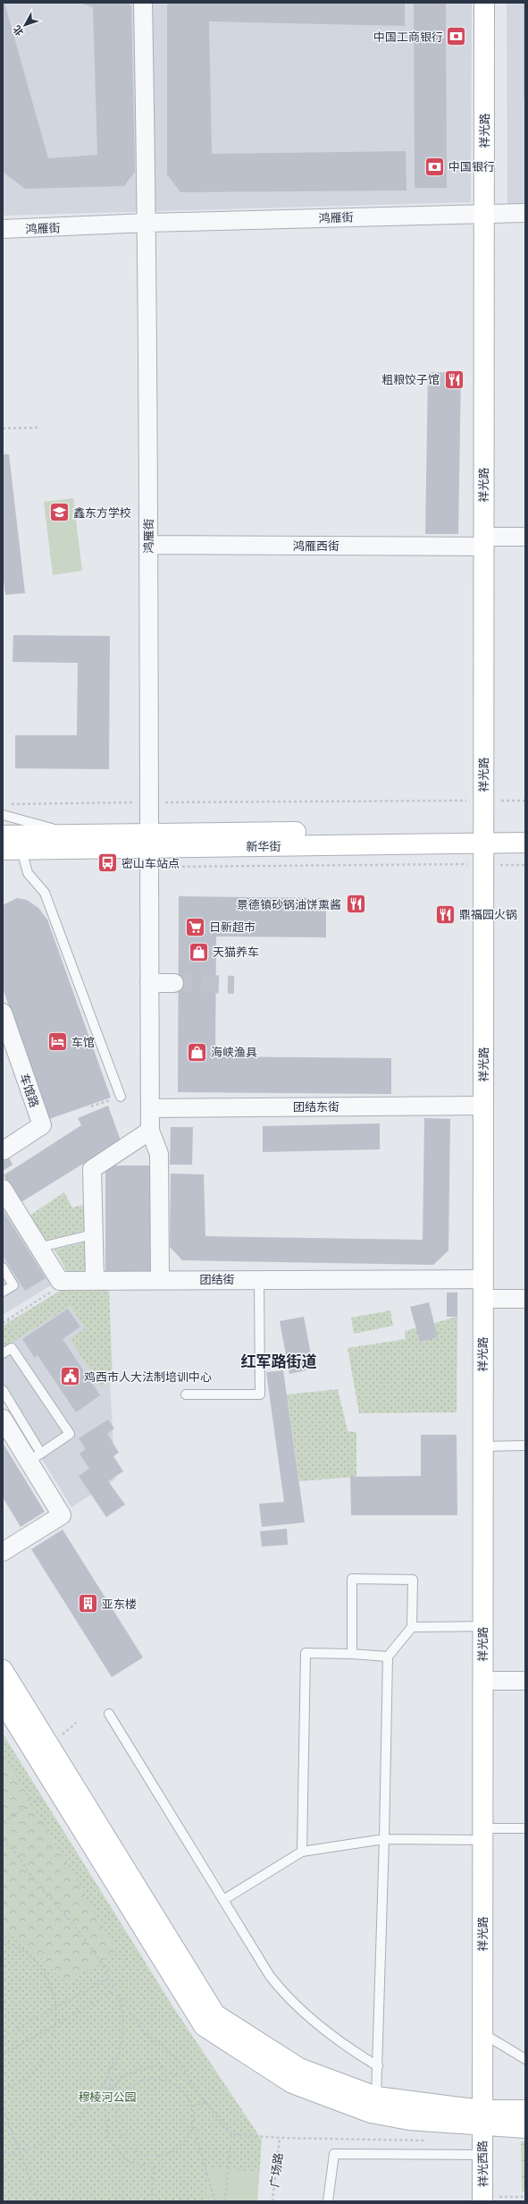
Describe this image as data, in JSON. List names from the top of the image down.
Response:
{
  "streets": {
    "street": [
      "祥光路",
      "鸿雁街",
      "鸿雁西街",
      "新华街",
      "车馆路",
      "团结东街",
      "团结街",
      "祥光西路"
    ],
    "path": ["广场路"]
  },
  "crossings": [
    ["祥光路", "鸿雁街"],
    ["祥光路", "鸿雁西街"],
    ["祥光路", "新华街"],
    ["祥光路", "团结东街"],
    ["祥光路", "团结街"],
    ["祥光路", "祥光西路"],
    ["鸿雁街", "鸿雁西街"],
    ["鸿雁街", "新华街"],
    ["鸿雁街", "团结东街"]
  ],
  "districts": ["红军路街道"],
  "parks": ["穆棱河公园"],
  "places": {
    "bank": ["中国工商银行", "中国银行"],
    "restaurant": ["粗粮饺子馆", "景德镇砂锅油饼熏酱", "鼎福园火锅"],
    "school or university": ["鑫东方学校"],
    "bus stop": ["密山车站点"],
    "supermarket": ["日新超市"],
    "shop": ["天猫养车", "海峡渔具"],
    "hotel": ["车馆"],
    "public building": ["鸡西市人大法制培训中心"],
    "building": ["亚东楼"]
  },
  "north": "bottom left"
}
